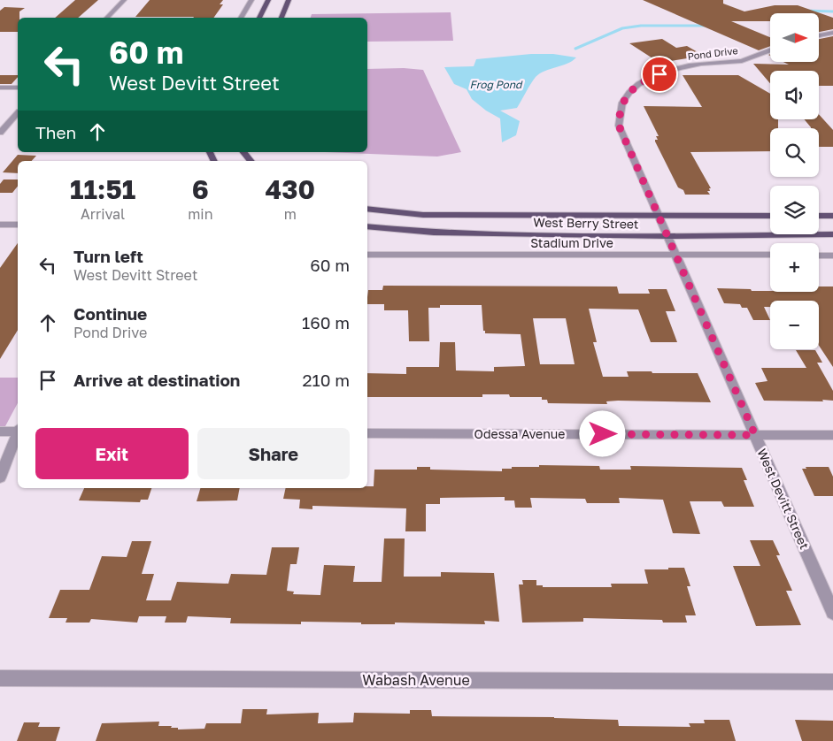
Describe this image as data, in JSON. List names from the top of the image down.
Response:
{
  "streets": {
    "main road": ["West Berry Street"],
    "street": [
      "Pond Drive",
      "Stadium Drive",
      "Odessa Avenue",
      "West Devitt Street",
      "Wabash Avenue"
    ]
  },
  "crossings": [
    ["Pond Drive", "West Berry Street"],
    ["Pond Drive", "West Devitt Street"],
    ["West Berry Street", "West Devitt Street"],
    ["Stadium Drive", "West Devitt Street"],
    ["Odessa Avenue", "West Devitt Street"]
  ],
  "water": ["Frog Pond"],
  "north": "right",
  "page": {
    "map_buttons": ["+", "−"],
    "turn": ["60 m", "West Devitt Street"],
    "then": "Then",
    "eta": [
      "11:51",
      "Arrival",
      "6",
      "min",
      "430",
      "m"
    ],
    "list": [
      {
        "name": "Turn left",
        "note": "West Devitt Street",
        "value": "60 m"
      },
      {
        "name": "Continue",
        "note": "Pond Drive",
        "value": "160 m"
      },
      {
        "name": "Arrive at destination",
        "value": "210 m"
      }
    ],
    "buttons": ["Exit", "Share"]
  }
}
